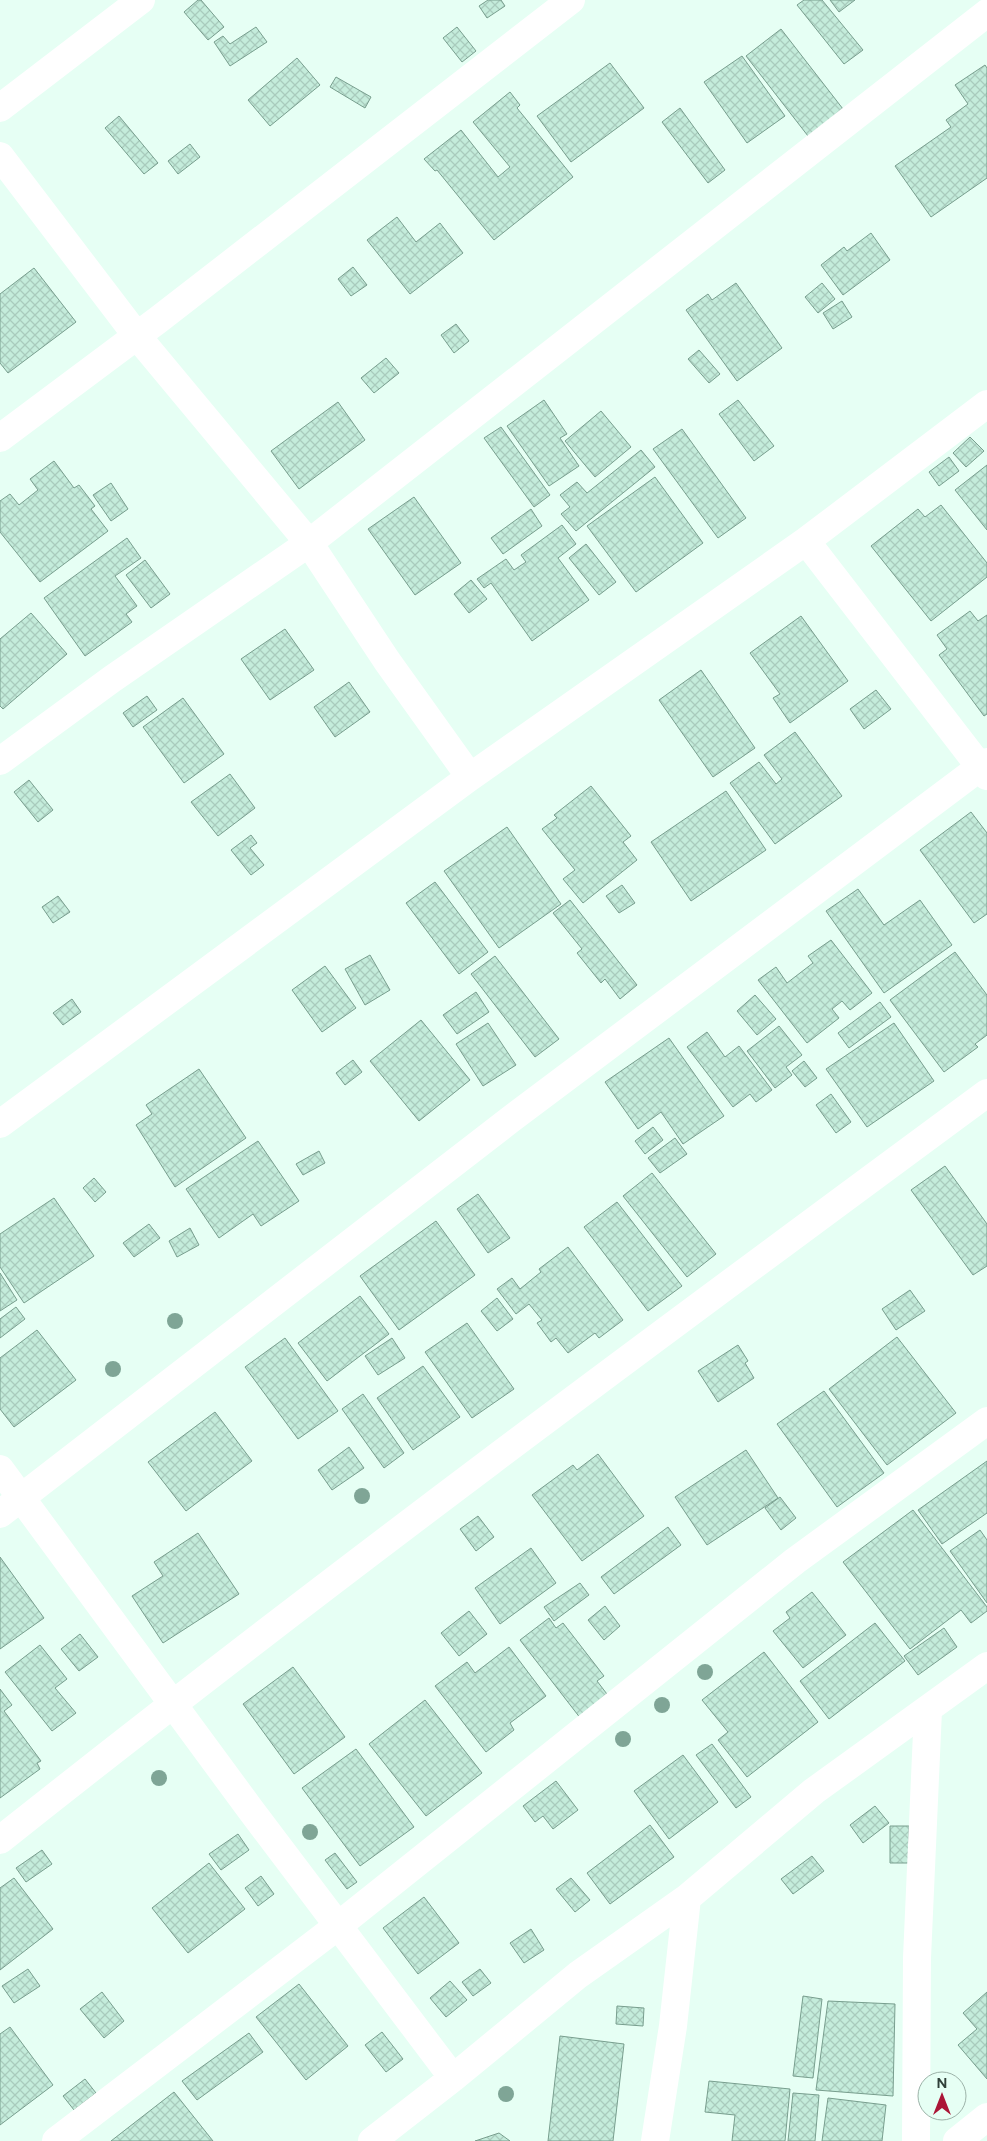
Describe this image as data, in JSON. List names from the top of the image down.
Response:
{
  "north": "top"
}
